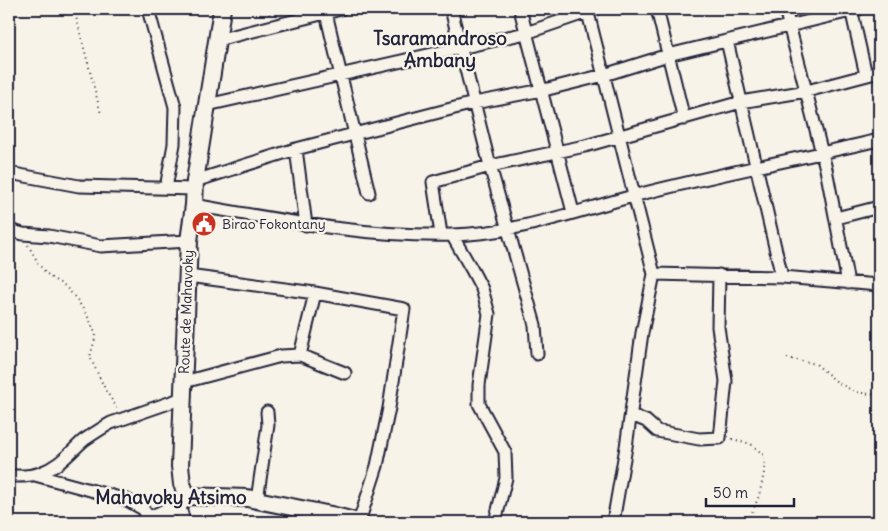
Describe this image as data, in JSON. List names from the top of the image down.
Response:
{
  "streets": {
    "street": ["Route de Mahavoky"]
  },
  "districts": ["Tsaramandroso Ambany", "Mahavoky Atsimo"],
  "places": {
    "public building": ["Birao Fokontany"]
  },
  "scale_bar": "50 m"
}
